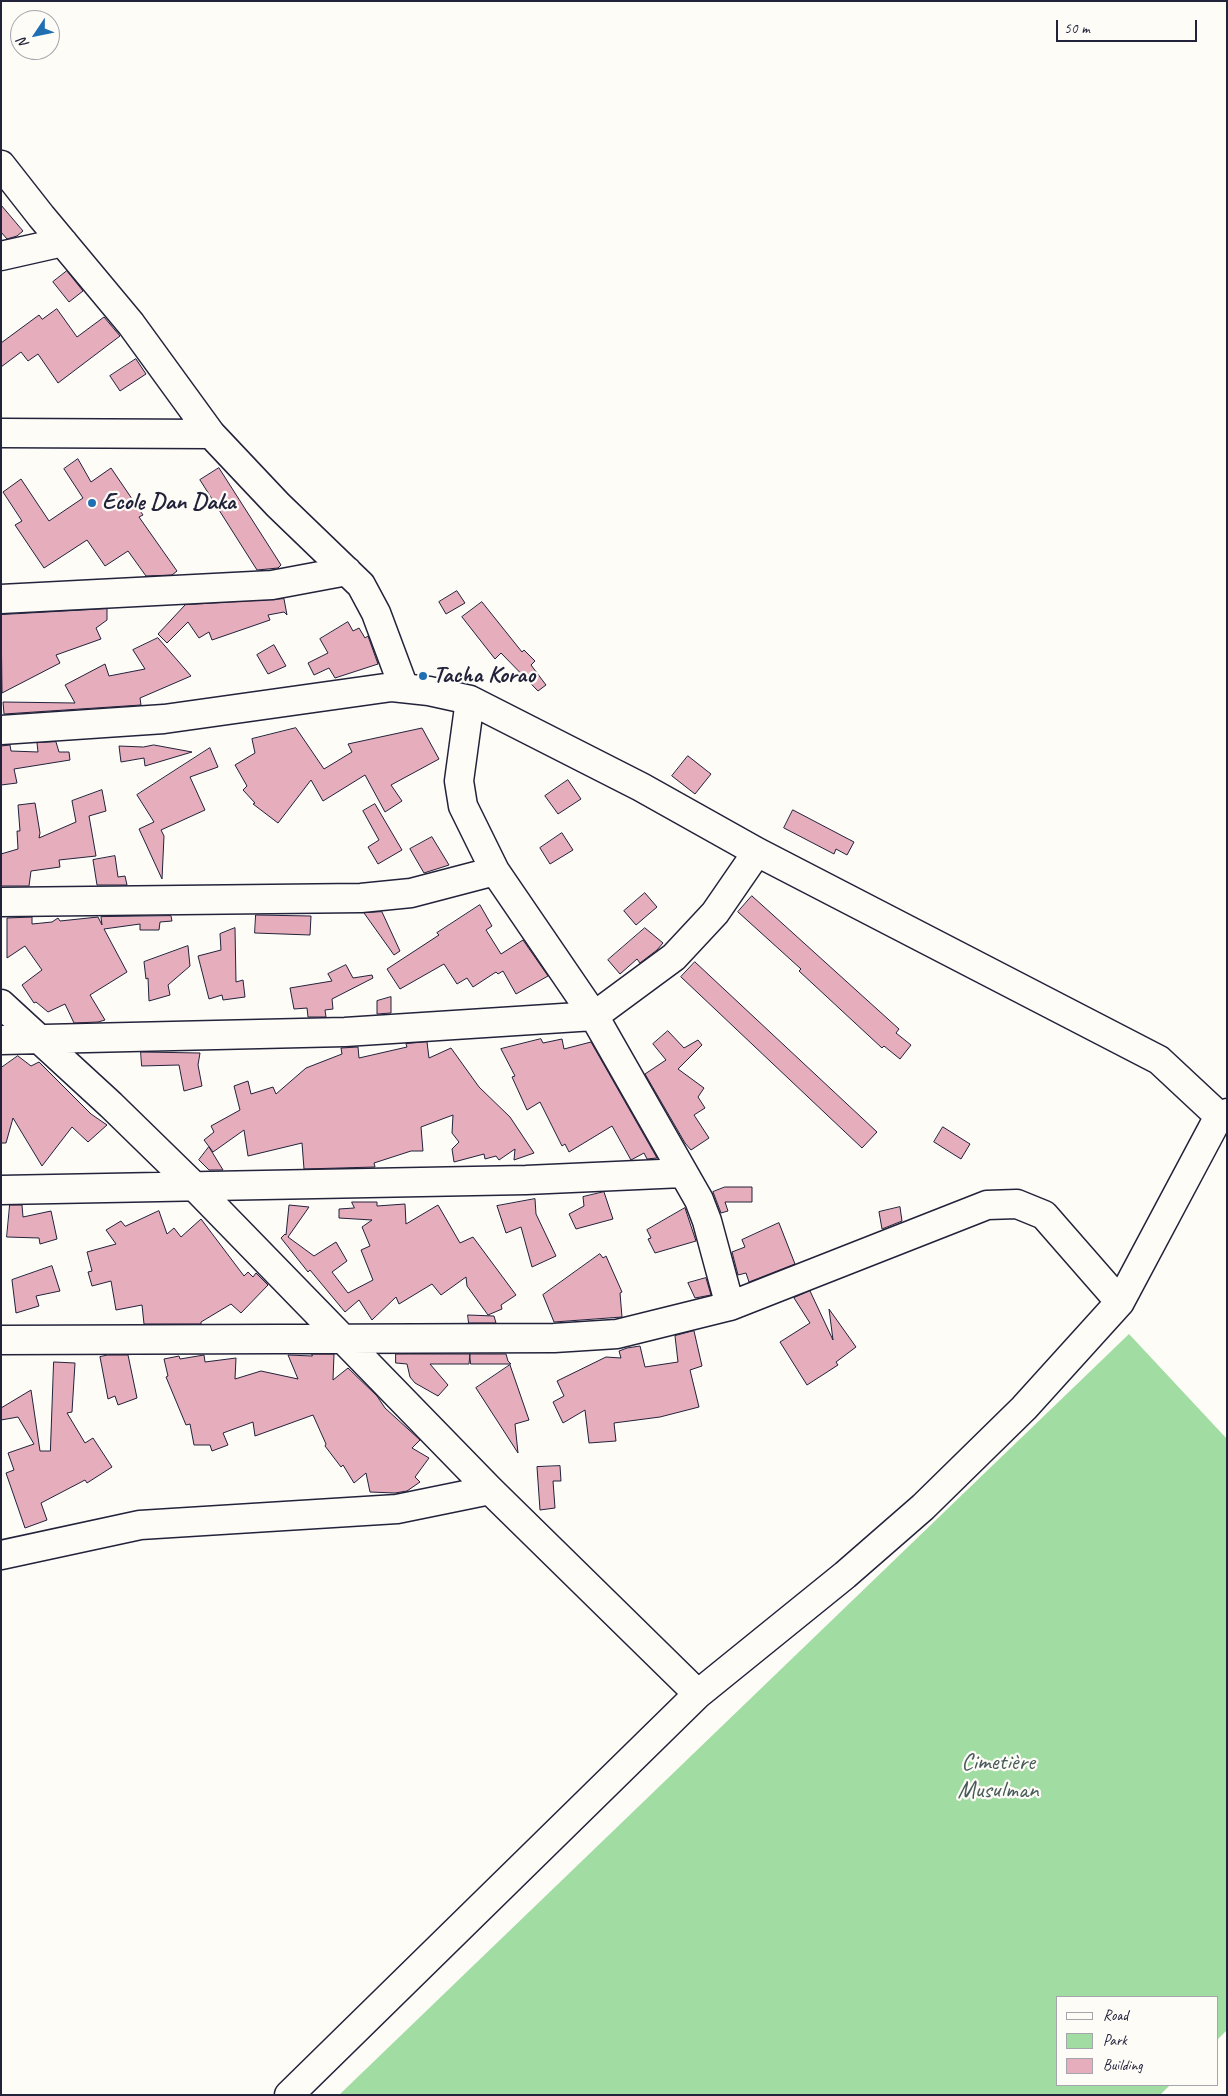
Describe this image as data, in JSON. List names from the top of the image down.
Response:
{
  "parks": ["Cimetière Musulman"],
  "places": ["Ecole Dan Daka", "Tacha Korao"],
  "legend": ["Road", "Park", "Building"],
  "scale_bar": "50 m",
  "north": "bottom left"
}
